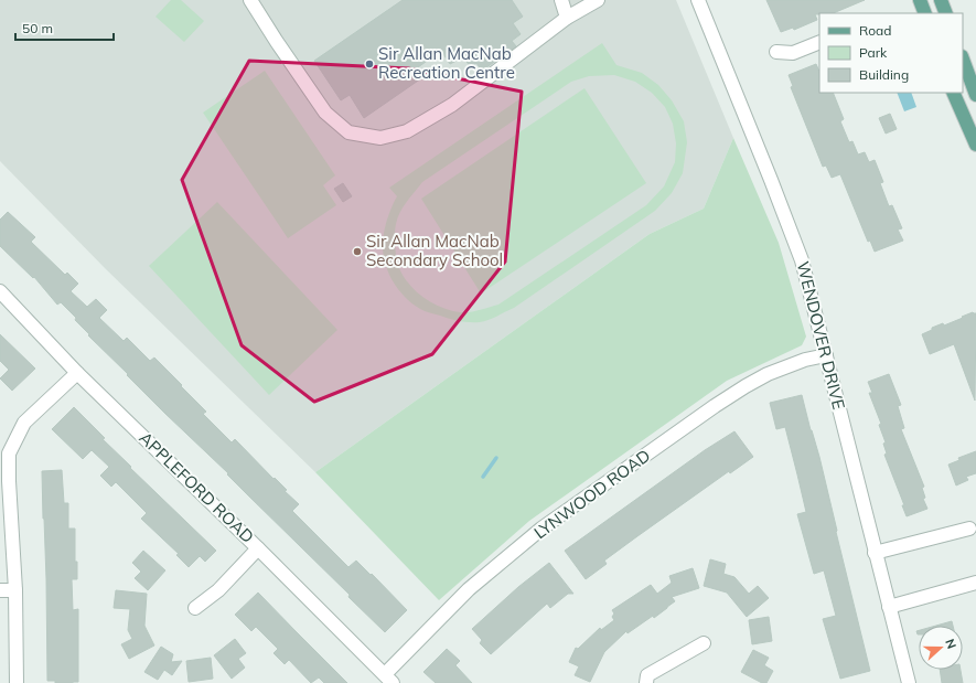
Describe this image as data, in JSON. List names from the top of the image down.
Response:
{
  "streets": {
    "street": ["WENDOVER DRIVE", "APPLEFORD ROAD", "LYNWOOD ROAD"]
  },
  "crossings": [
    ["WENDOVER DRIVE", "LYNWOOD ROAD"],
    ["APPLEFORD ROAD", "LYNWOOD ROAD"]
  ],
  "places": ["Sir Allan MacNab Recreation Centre", "Sir Allan MacNab Secondary School"],
  "legend": ["Road", "Park", "Building"],
  "scale_bar": "50 m",
  "north": "right"
}
